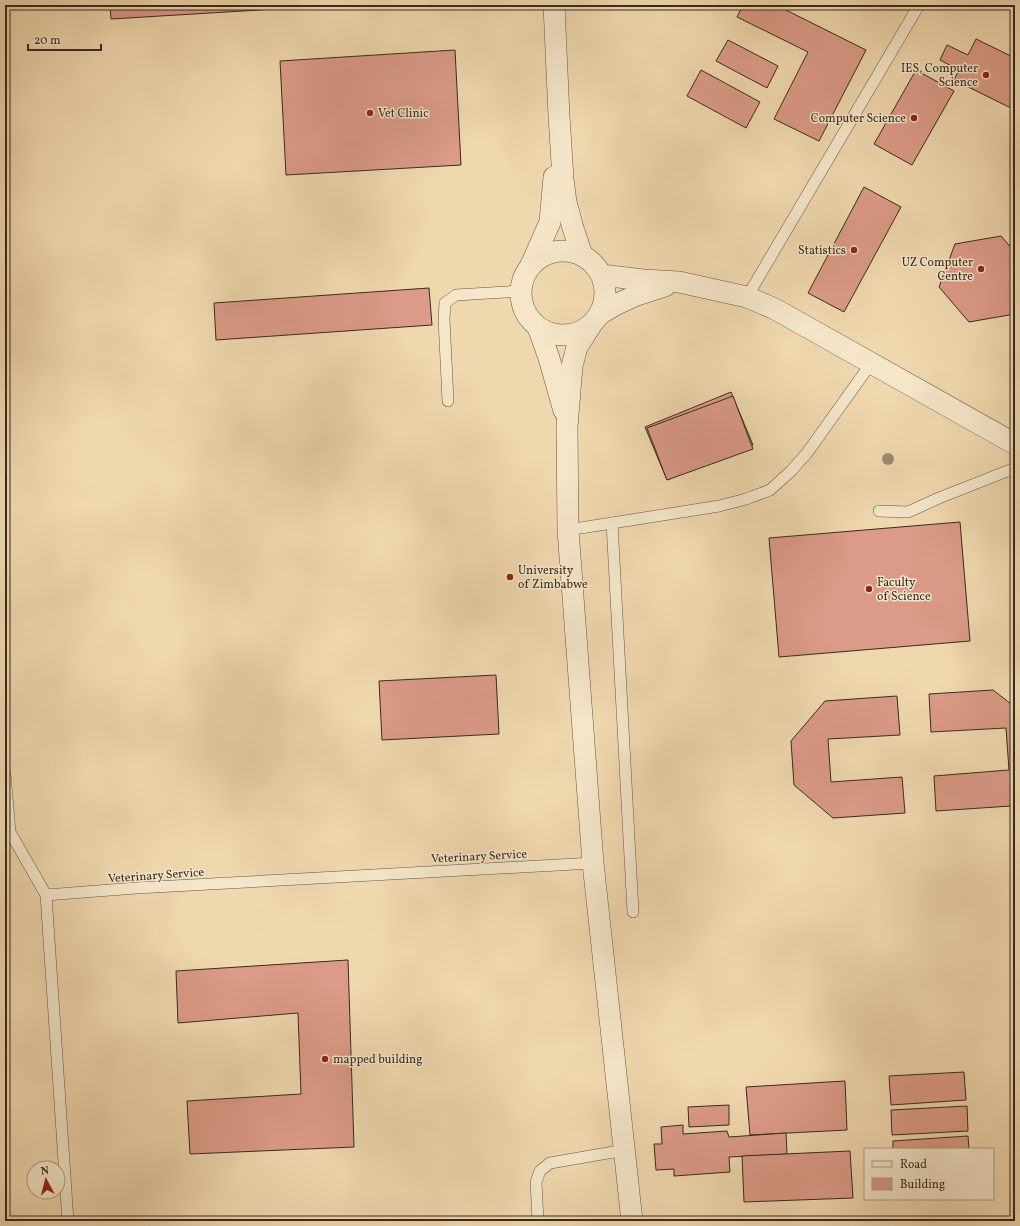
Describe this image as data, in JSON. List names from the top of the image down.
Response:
{
  "streets": {
    "lane": ["Veterinary Service"]
  },
  "places": [
    "IES, Computer Science",
    "Vet Clinic",
    "Computer Science",
    "Statistics",
    "UZ Computer Centre",
    "University of Zimbabwe",
    "Faculty of Science",
    "mapped building"
  ],
  "legend": ["Road", "Building"],
  "scale_bar": "20 m",
  "north": "top"
}
